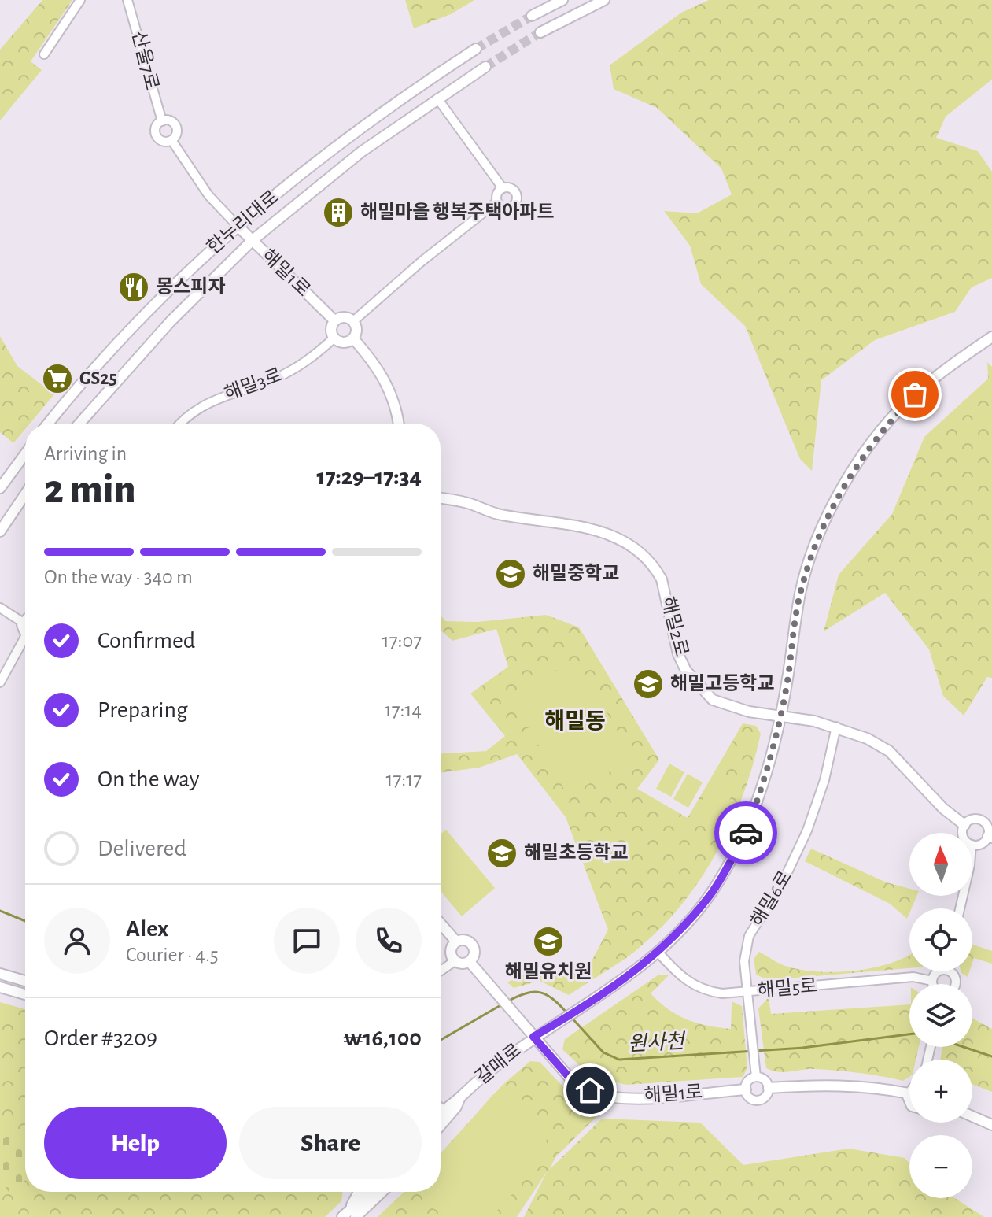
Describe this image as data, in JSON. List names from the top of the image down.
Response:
{
  "streets": {
    "street": [
      "산울7로",
      "한누리대로",
      "해밀1로",
      "해밀3로",
      "해밀2로",
      "해밀6로",
      "해밀5로",
      "갈매로"
    ]
  },
  "crossings": [
    ["한누리대로", "해밀1로"],
    ["해밀1로", "해밀3로"],
    ["해밀1로", "해밀6로"],
    ["해밀1로", "갈매로"],
    ["해밀2로", "해밀6로"],
    ["해밀2로", "갈매로"],
    ["해밀6로", "해밀5로"],
    ["해밀5로", "갈매로"]
  ],
  "districts": ["해밀동"],
  "water": ["원사천"],
  "places": {
    "building": ["해밀마을 행복주택아파트"],
    "restaurant": ["몽스피자"],
    "supermarket": ["GS25"],
    "school or university": [
      "해밀중학교",
      "해밀고등학교",
      "해밀초등학교",
      "해밀유치원"
    ]
  },
  "north": "top",
  "page": {
    "heading": ["2 min", "Arriving in", "17:29–17:34"],
    "panel": [
      "Alex",
      "Courier · 4.5",
      "Order #3209",
      "₩16,100"
    ],
    "bar": "On the way · 340 m",
    "list": [
      ["Confirmed", "17:07"],
      ["Preparing", "17:14"],
      ["On the way", "17:17"],
      "Delivered"
    ],
    "map_buttons": ["+", "−"],
    "buttons": ["Help", "Share"]
  }
}
